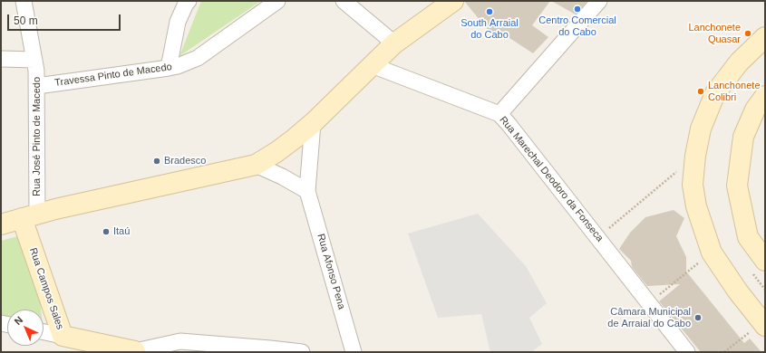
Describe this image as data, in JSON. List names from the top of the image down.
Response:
{
  "streets": {
    "main road": ["Rua Campos Sales"],
    "street": [
      "Travessa Pinto de Macedo",
      "Rua José Pinto de Macedo",
      "Rua Marechal Deodoro da Fonseca",
      "Rua Afonso Pena"
    ]
  },
  "crossings": [
    ["Travessa Pinto de Macedo", "Rua José Pinto de Macedo"],
    ["Rua José Pinto de Macedo", "Rua Campos Sales"]
  ],
  "places": [
    "Centro Comercial do Cabo",
    "South Arraial do Cabo",
    "Lanchonete Quasar",
    "Lanchonete Colibri",
    "Bradesco",
    "Itaú",
    "Câmara Municipal de Arraial do Cabo"
  ],
  "scale_bar": "50 m",
  "north": "top left"
}
